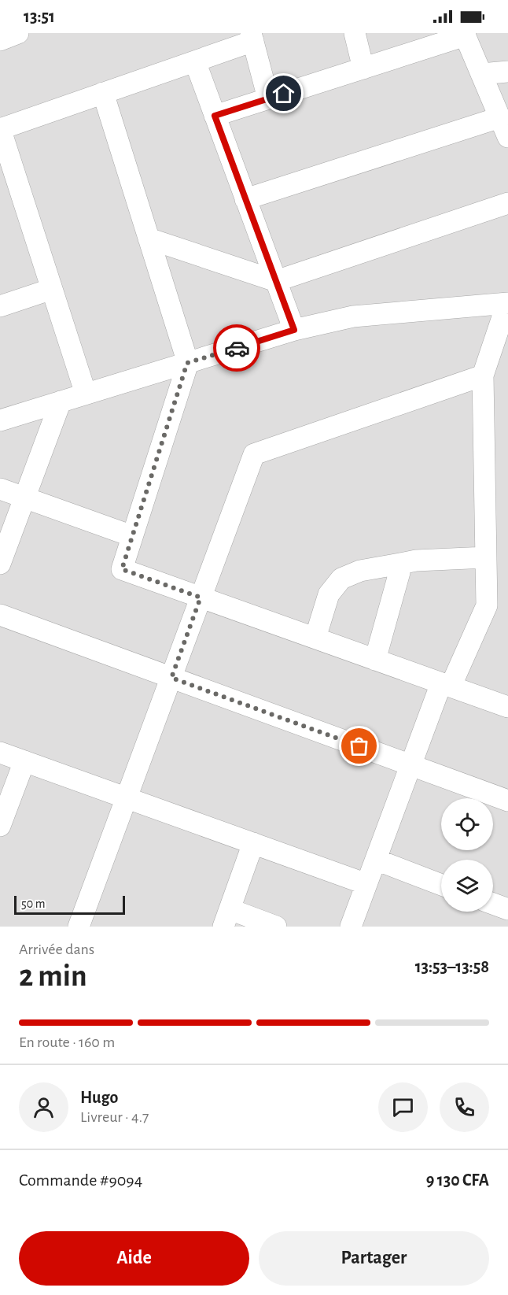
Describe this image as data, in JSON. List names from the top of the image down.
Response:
{
  "scale_bar": "50 m",
  "page": {
    "status": "13:51",
    "scale": "50 m",
    "heading": ["2 min", "Arrivée dans", "13:53–13:58"],
    "panel": [
      "Hugo",
      "Livreur · 4.7",
      "Commande #9094",
      "9 130 CFA"
    ],
    "bar": "En route · 160 m",
    "buttons": ["Aide", "Partager"]
  }
}
